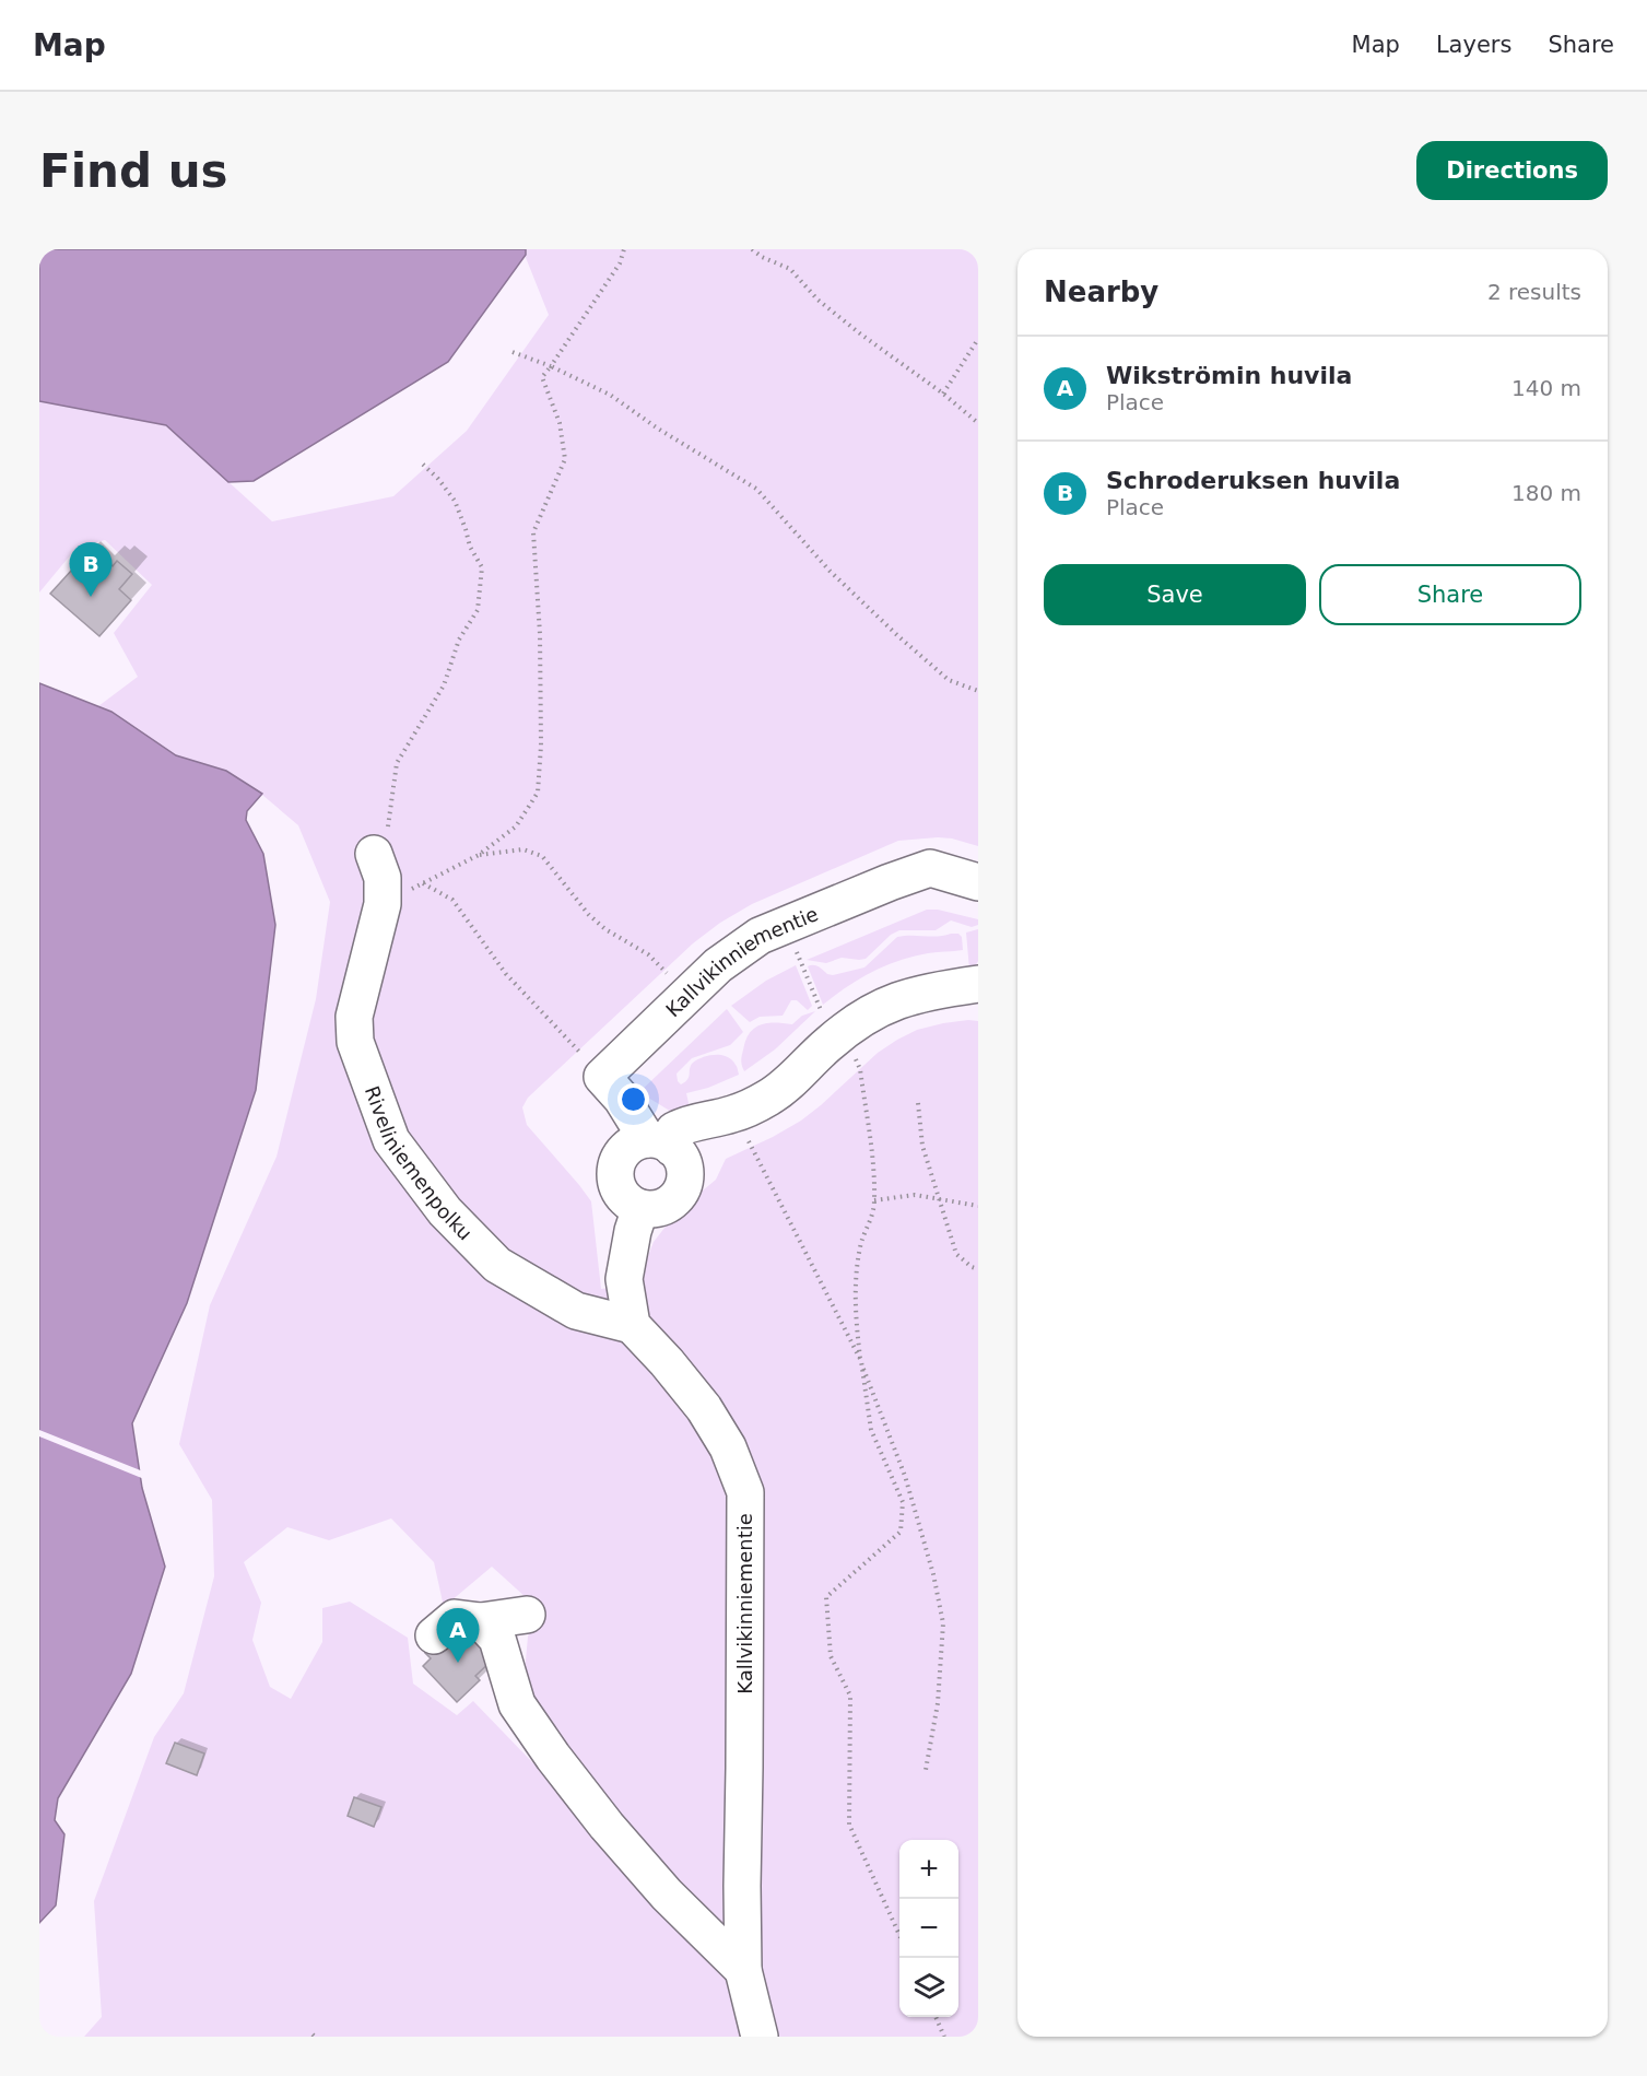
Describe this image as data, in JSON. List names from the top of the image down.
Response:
{
  "streets": {
    "street": ["Kallvikinniementie", "Riveliniemenpolku"]
  },
  "crossings": [
    ["Kallvikinniementie", "Riveliniemenpolku"]
  ],
  "page": {
    "header": "Map",
    "nav": ["Map", "Layers", "Share"],
    "buttons": [
      "Directions",
      ["Save", "Share"]
    ],
    "title": "Find us",
    "heading": ["Nearby", "2 results"],
    "list": [
      {
        "mark": "A",
        "name": "Wikströmin huvila",
        "note": "Place",
        "value": "140 m"
      },
      {
        "mark": "B",
        "name": "Schroderuksen huvila",
        "note": "Place",
        "value": "180 m"
      }
    ],
    "pins": ["B", "A"],
    "map_buttons": ["+", "−"]
  }
}
